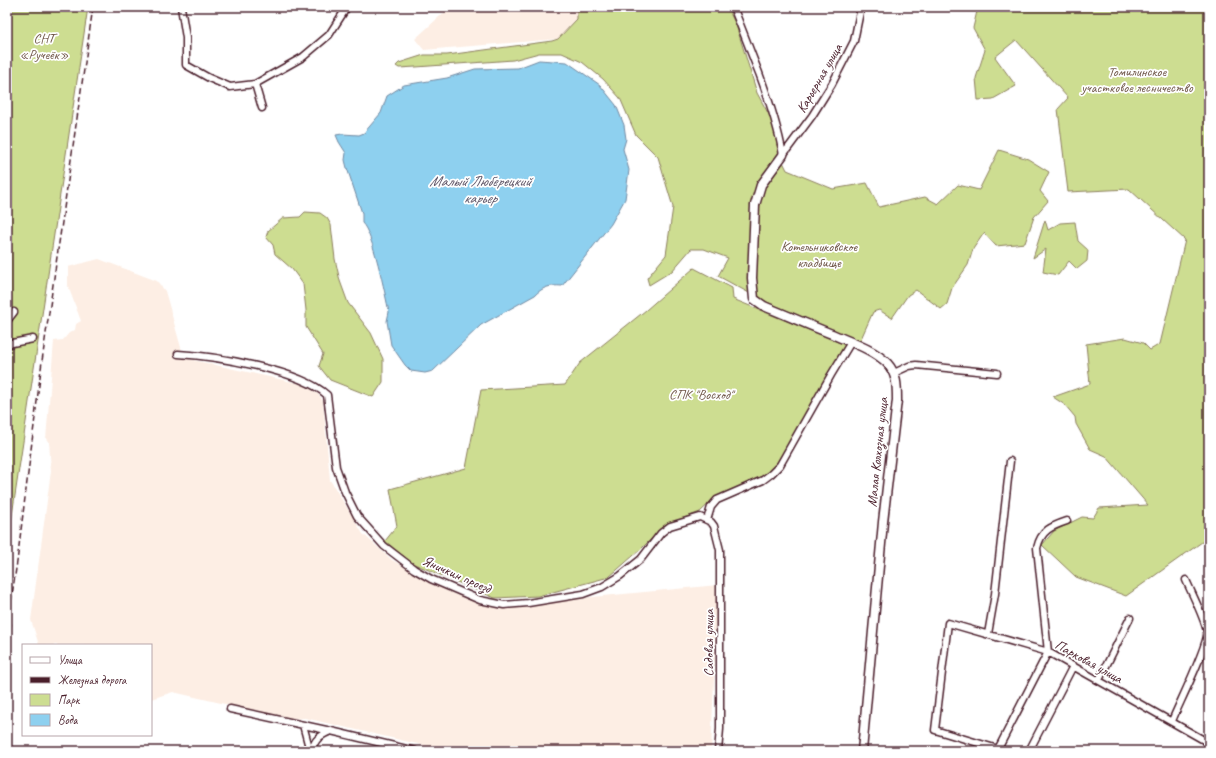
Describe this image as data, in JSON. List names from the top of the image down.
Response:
{
  "streets": {
    "street": [
      "Карьерная улица",
      "Малая Колхозная улица",
      "Яничкин проезд",
      "Садовая улица",
      "Парковая улица"
    ]
  },
  "crossings": [
    ["Яничкин проезд", "Садовая улица"]
  ],
  "water": ["Малый Люберецкий карьер"],
  "parks": [
    "СНТ «Ручеёк»",
    "Томилинское участковое лесничество",
    "Котельниковское кладбище",
    "СПК \"Восход\""
  ],
  "legend": [
    "Улица",
    "Железная дорога",
    "Парк",
    "Вода"
  ]
}
